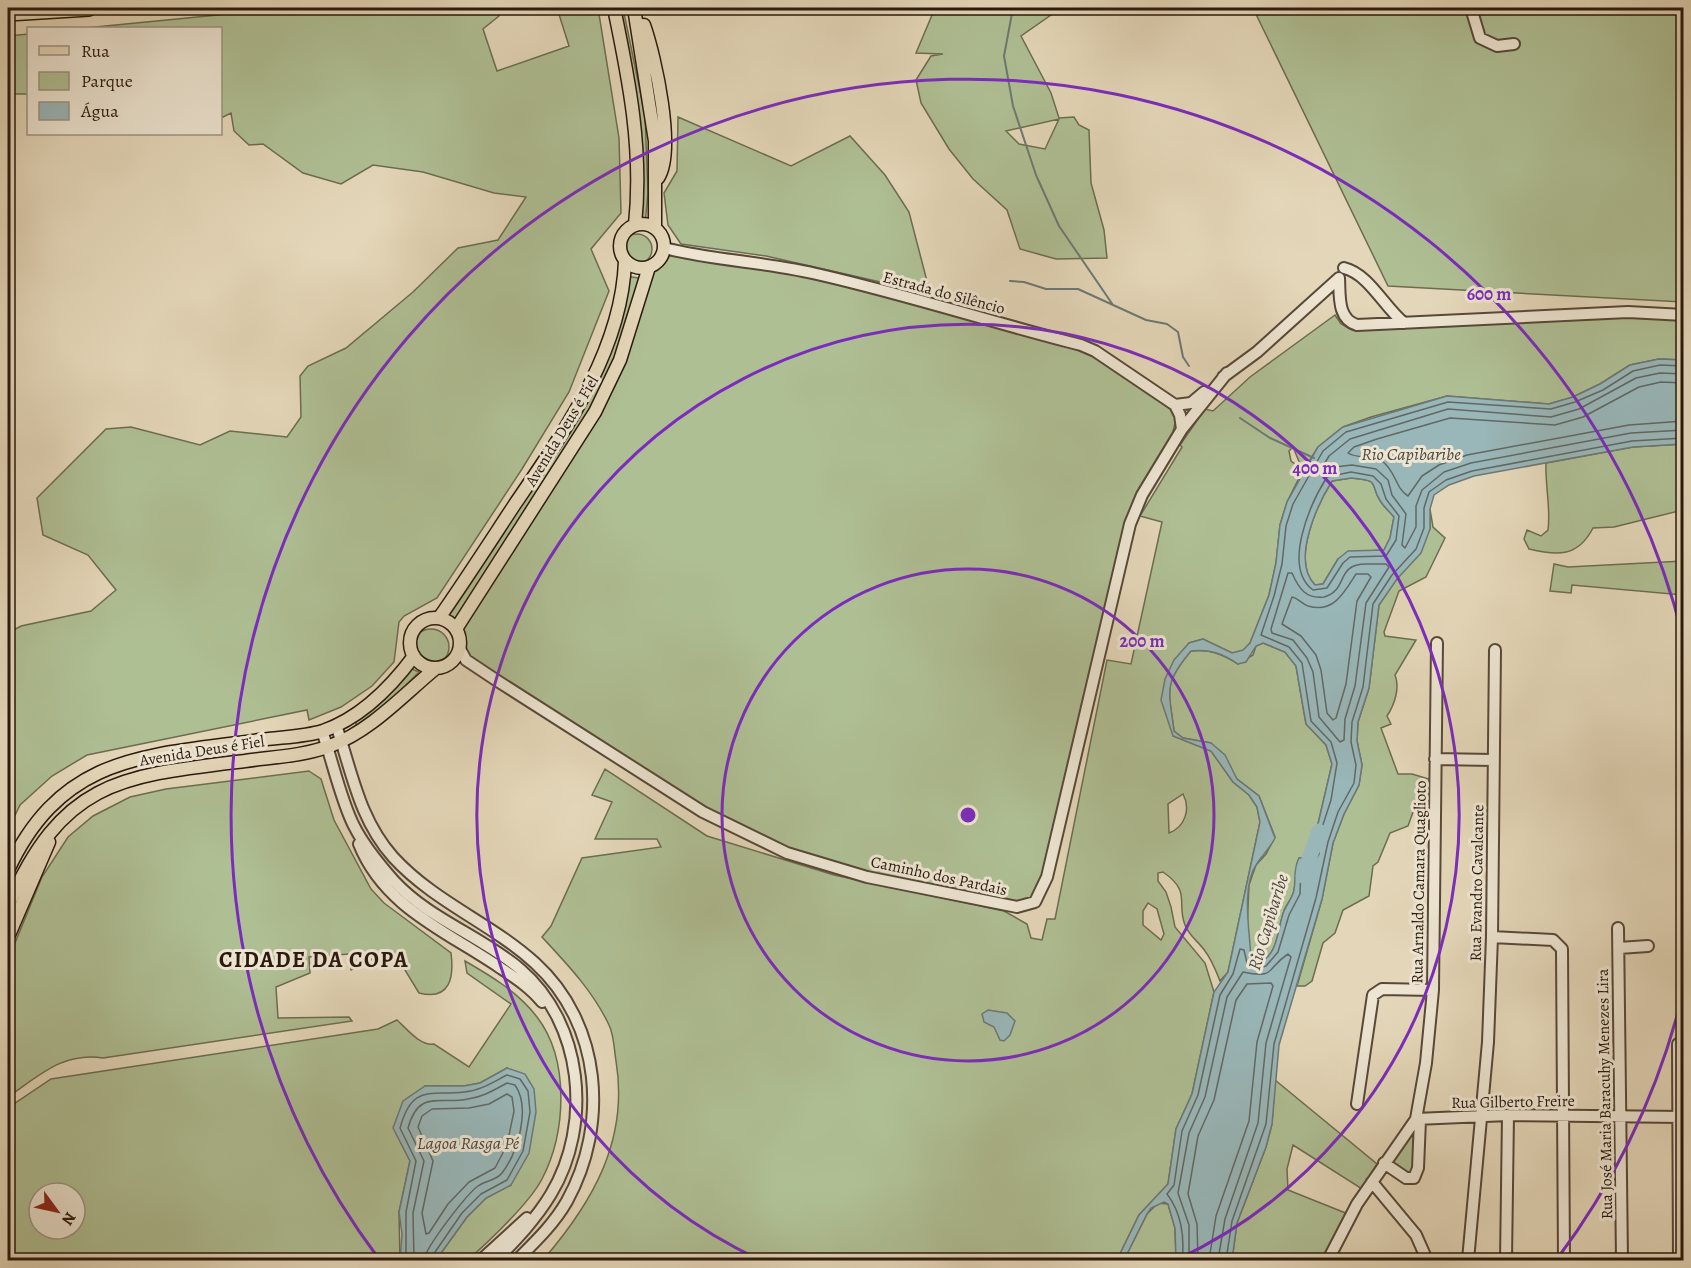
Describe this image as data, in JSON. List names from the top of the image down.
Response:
{
  "streets": {
    "main road": ["Avenida Deus é Fiel"],
    "street": [
      "Estrada do Silêncio",
      "Caminho dos Pardais",
      "Rua Arnaldo Camara Quaglioto",
      "Rua Evandro Cavalcante",
      "Rua José Maria Baracuhy Menezes Lira",
      "Rua Gilberto Freire"
    ]
  },
  "crossings": [
    ["Estrada do Silêncio", "Avenida Deus é Fiel"],
    ["Avenida Deus é Fiel", "Caminho dos Pardais"],
    ["Rua Arnaldo Camara Quaglioto", "Rua Gilberto Freire"],
    ["Rua Evandro Cavalcante", "Rua Gilberto Freire"],
    ["Rua José Maria Baracuhy Menezes Lira", "Rua Gilberto Freire"]
  ],
  "districts": ["CIDADE DA COPA"],
  "water": ["Rio Capibaribe", "Lagoa Rasga Pé"],
  "legend": ["Rua", "Parque", "Água"],
  "north": "bottom right",
  "rings": ["600 m", "400 m", "200 m"]
}
